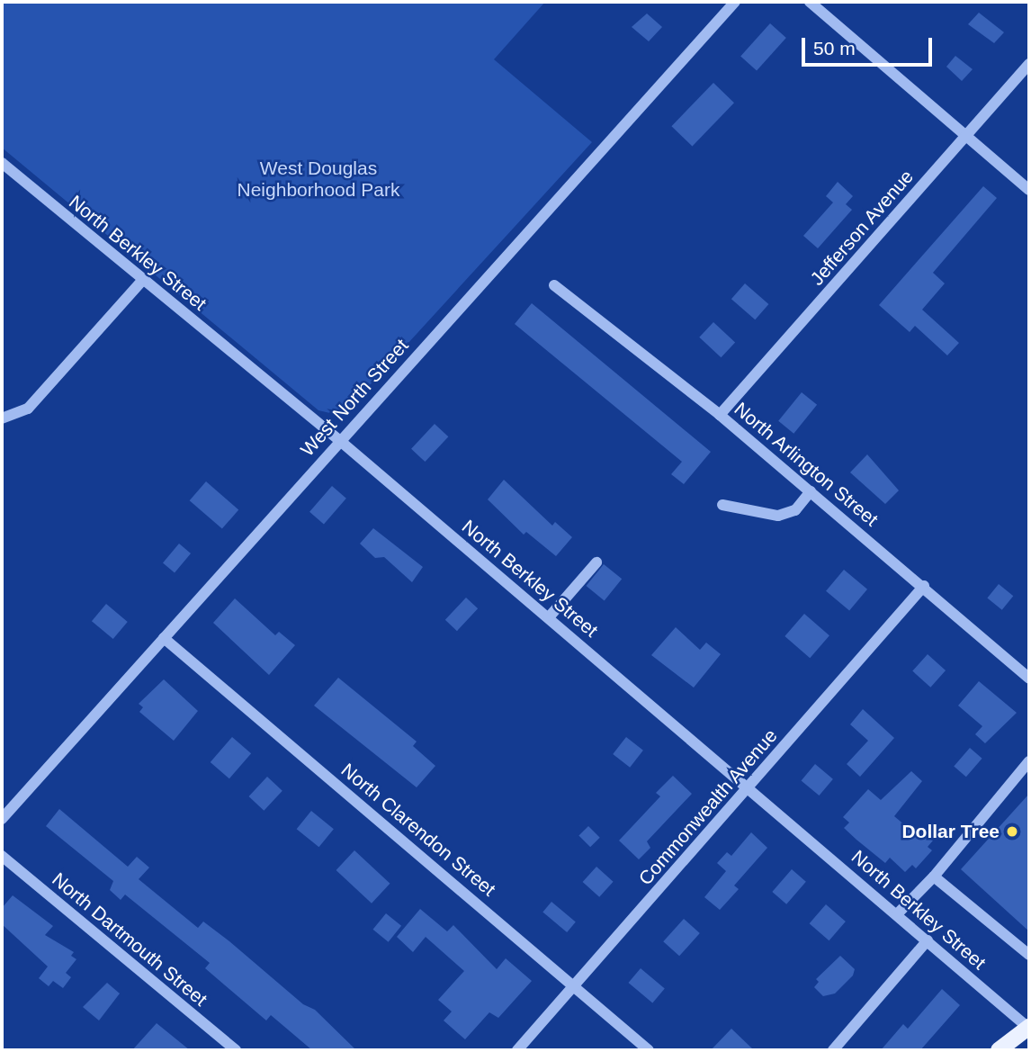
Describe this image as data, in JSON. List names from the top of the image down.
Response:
{
  "streets": {
    "street": [
      "Jefferson Avenue",
      "North Berkley Street",
      "West North Street",
      "North Arlington Street",
      "Commonwealth Avenue",
      "North Clarendon Street",
      "North Dartmouth Street"
    ]
  },
  "crossings": [
    ["Jefferson Avenue", "North Arlington Street"],
    ["North Berkley Street", "West North Street"],
    ["North Berkley Street", "Commonwealth Avenue"],
    ["West North Street", "North Clarendon Street"],
    ["North Arlington Street", "Commonwealth Avenue"],
    ["Commonwealth Avenue", "North Clarendon Street"]
  ],
  "parks": ["West Douglas Neighborhood Park"],
  "places": ["Dollar Tree"],
  "scale_bar": "50 m"
}
